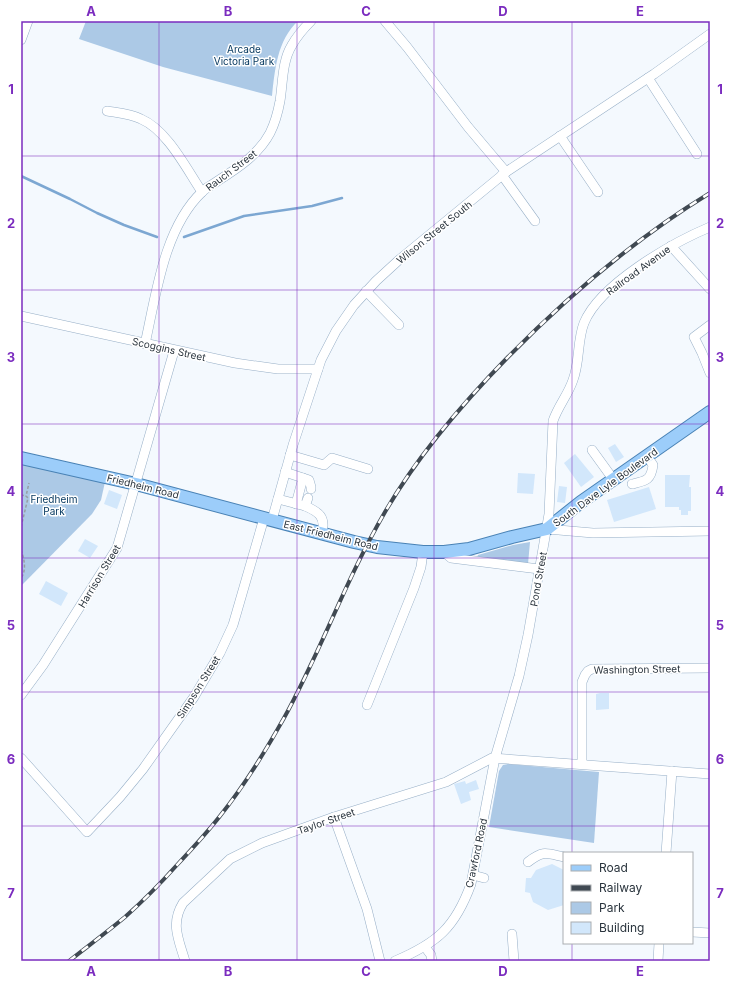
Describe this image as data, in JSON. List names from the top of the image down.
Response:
{
  "streets": {
    "main road": ["Friedheim Road", "South Dave Lyle Boulevard", "East Friedheim Road"],
    "street": [
      "Rauch Street",
      "Wilson Street South",
      "Railroad Avenue",
      "Scoggins Street",
      "Harrison Street",
      "Pond Street",
      "Washington Street",
      "Simpson Street",
      "Taylor Street",
      "Crawford Road"
    ]
  },
  "crossings": [
    ["Rauch Street", "Scoggins Street"],
    ["Wilson Street South", "Scoggins Street"],
    ["Wilson Street South", "Friedheim Road"],
    ["Wilson Street South", "East Friedheim Road"],
    ["Wilson Street South", "Simpson Street"],
    ["Railroad Avenue", "Pond Street"],
    ["Scoggins Street", "Harrison Street"],
    ["Friedheim Road", "East Friedheim Road"],
    ["Friedheim Road", "Harrison Street"],
    ["Friedheim Road", "Simpson Street"],
    ["South Dave Lyle Boulevard", "East Friedheim Road"],
    ["South Dave Lyle Boulevard", "Pond Street"],
    ["East Friedheim Road", "Pond Street"],
    ["East Friedheim Road", "Simpson Street"],
    ["Pond Street", "Taylor Street"],
    ["Pond Street", "Crawford Road"],
    ["Taylor Street", "Crawford Road"]
  ],
  "parks": ["Arcade Victoria Park", "Friedheim Park"],
  "legend": [
    "Road",
    "Railway",
    "Park",
    "Building"
  ],
  "grid": {
    "columns": [
      "A",
      "B",
      "C",
      "D",
      "E"
    ],
    "rows": [
      "1",
      "2",
      "3",
      "4",
      "5",
      "6",
      "7"
    ]
  }
}
